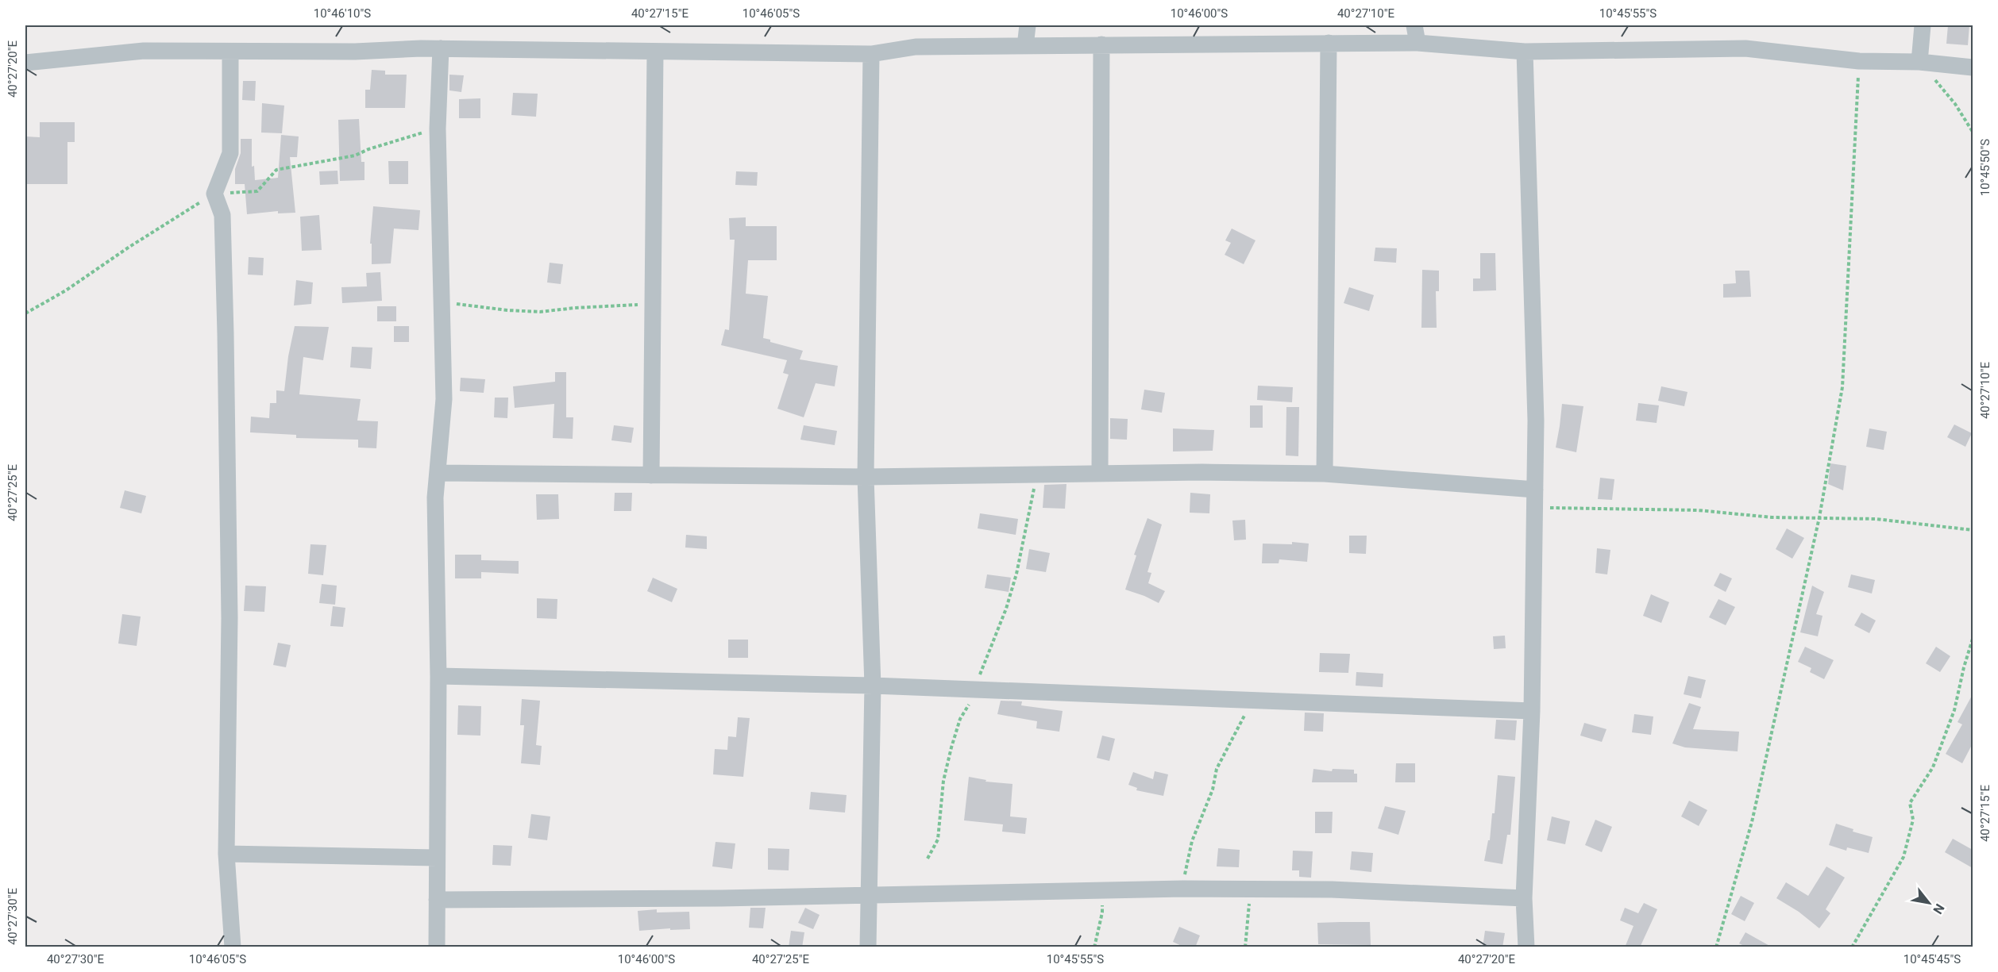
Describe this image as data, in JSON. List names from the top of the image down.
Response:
{
  "north": "bottom right",
  "coordinates": [
    "10°46'10\"S",
    "40°27'15\"E",
    "10°46'05\"S",
    "10°46'00\"S",
    "40°27'10\"E",
    "10°45'55\"S",
    "40°27'20\"E",
    "10°45'50\"S",
    "40°27'25\"E",
    "40°27'30\"E",
    "10°45'45\"S"
  ]
}
